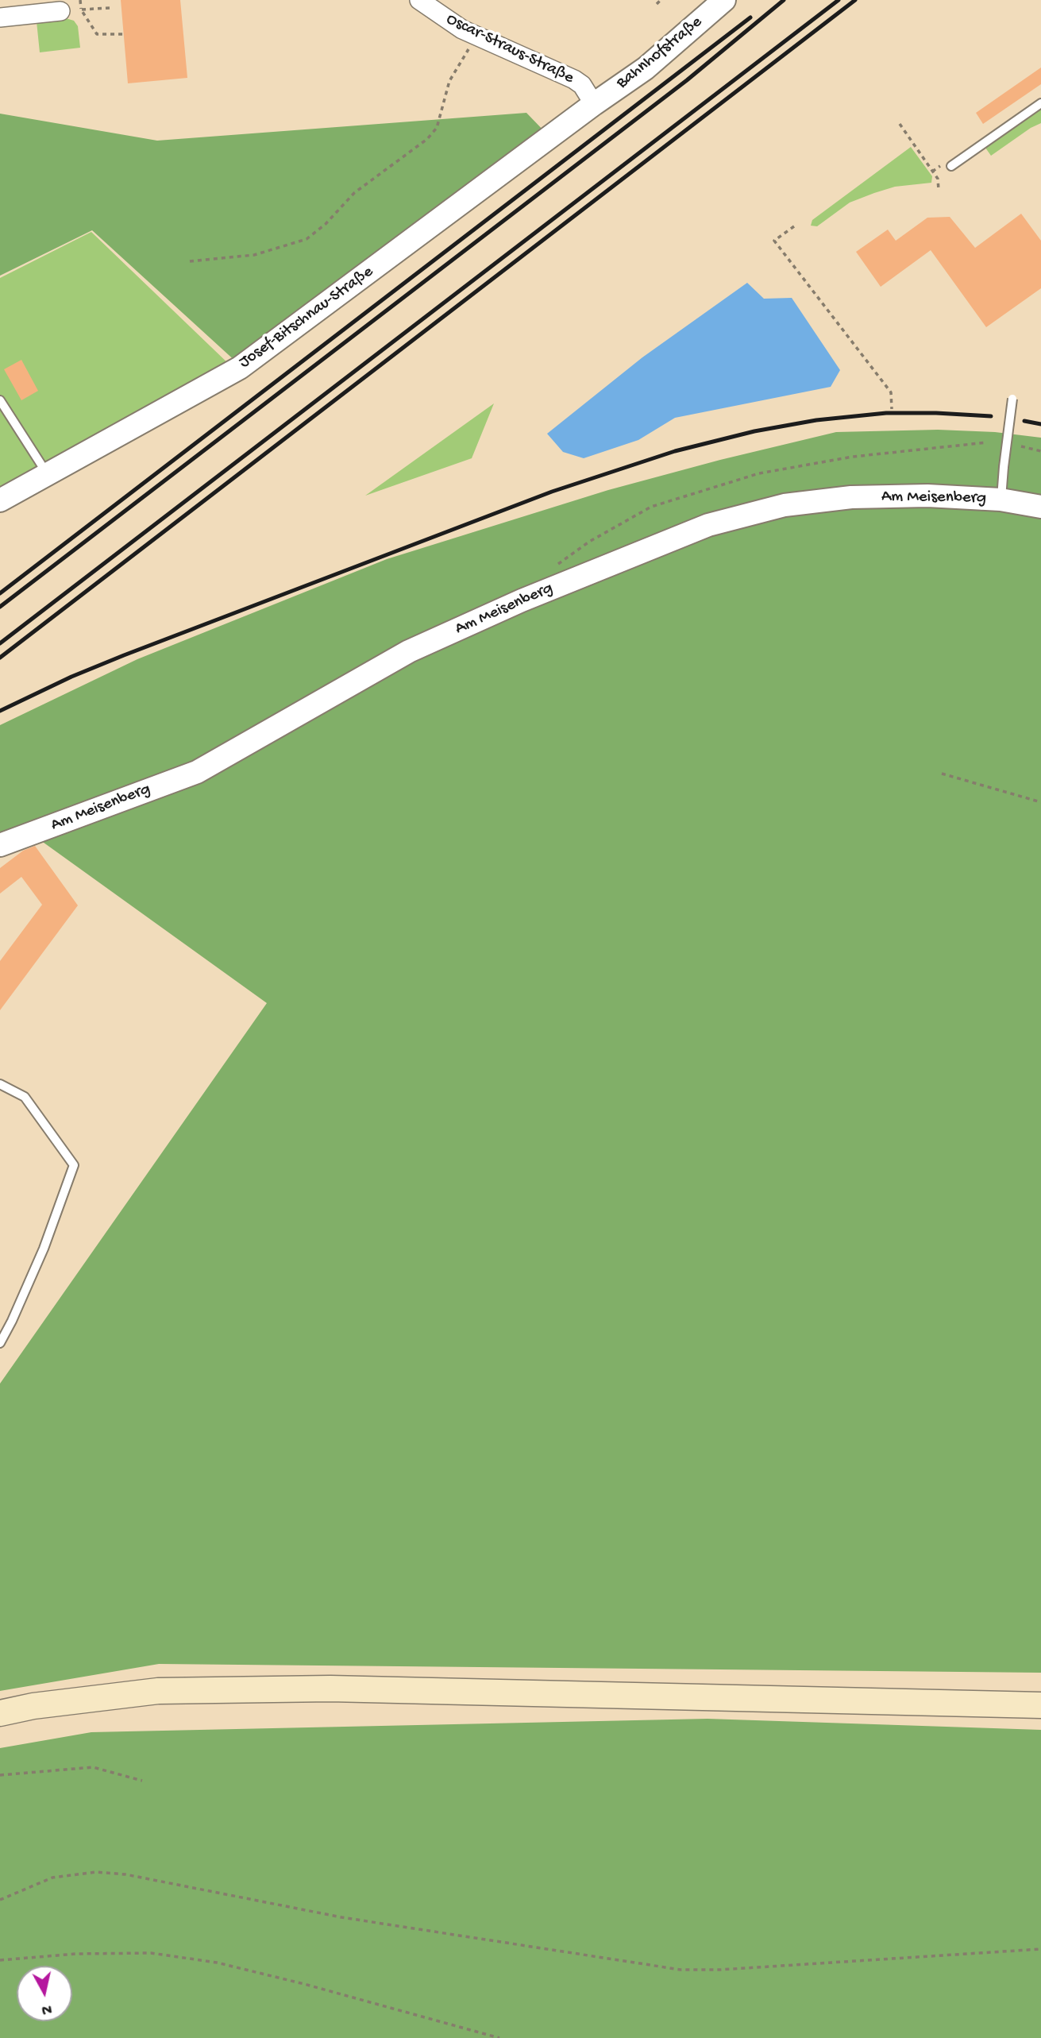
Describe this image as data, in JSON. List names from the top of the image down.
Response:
{
  "streets": {
    "street": [
      "Oscar-Straus-Straße",
      "Bahnhofstraße",
      "Josef-Bitschnau-Straße",
      "Am Meisenberg"
    ]
  },
  "crossings": [
    ["Oscar-Straus-Straße", "Bahnhofstraße"],
    ["Oscar-Straus-Straße", "Josef-Bitschnau-Straße"],
    ["Bahnhofstraße", "Josef-Bitschnau-Straße"]
  ],
  "north": "bottom"
}
